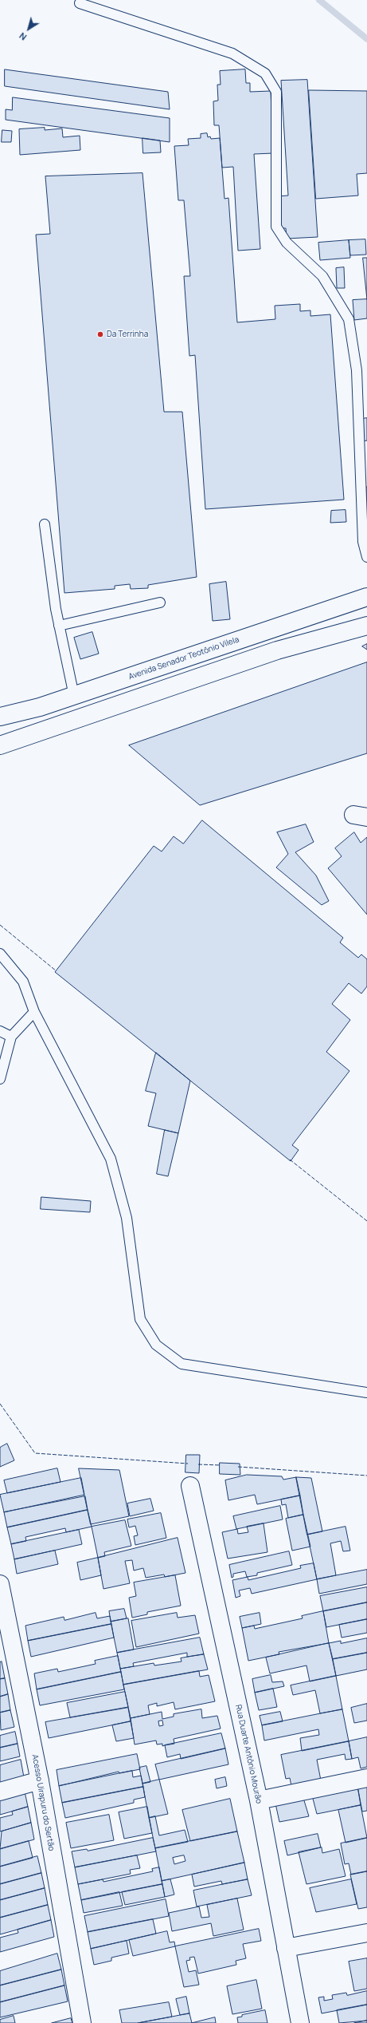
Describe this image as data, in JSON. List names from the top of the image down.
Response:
{
  "streets": {
    "street": ["Avenida Senador Teotônio Vilela", "Rua Duarte Antônio Mourão", "Acesso Uirapuru do Sertão"]
  },
  "places": ["Da Terrinha"],
  "north": "bottom left"
}
